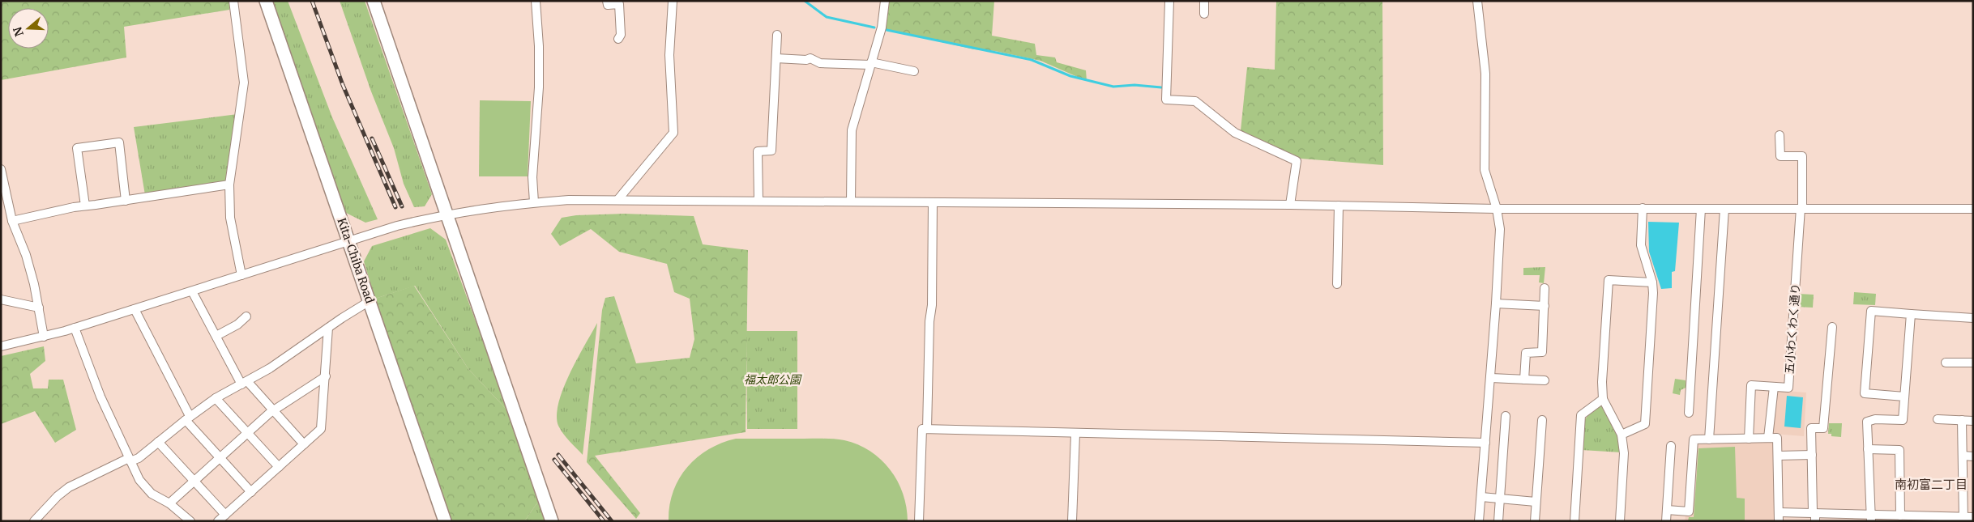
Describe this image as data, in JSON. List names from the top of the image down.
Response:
{
  "streets": {
    "highway": ["Kita-Chiba Road"],
    "street": ["五小わくわく通り"]
  },
  "districts": ["南初富二丁目"],
  "parks": ["福太郎公園"],
  "north": "left"
}
